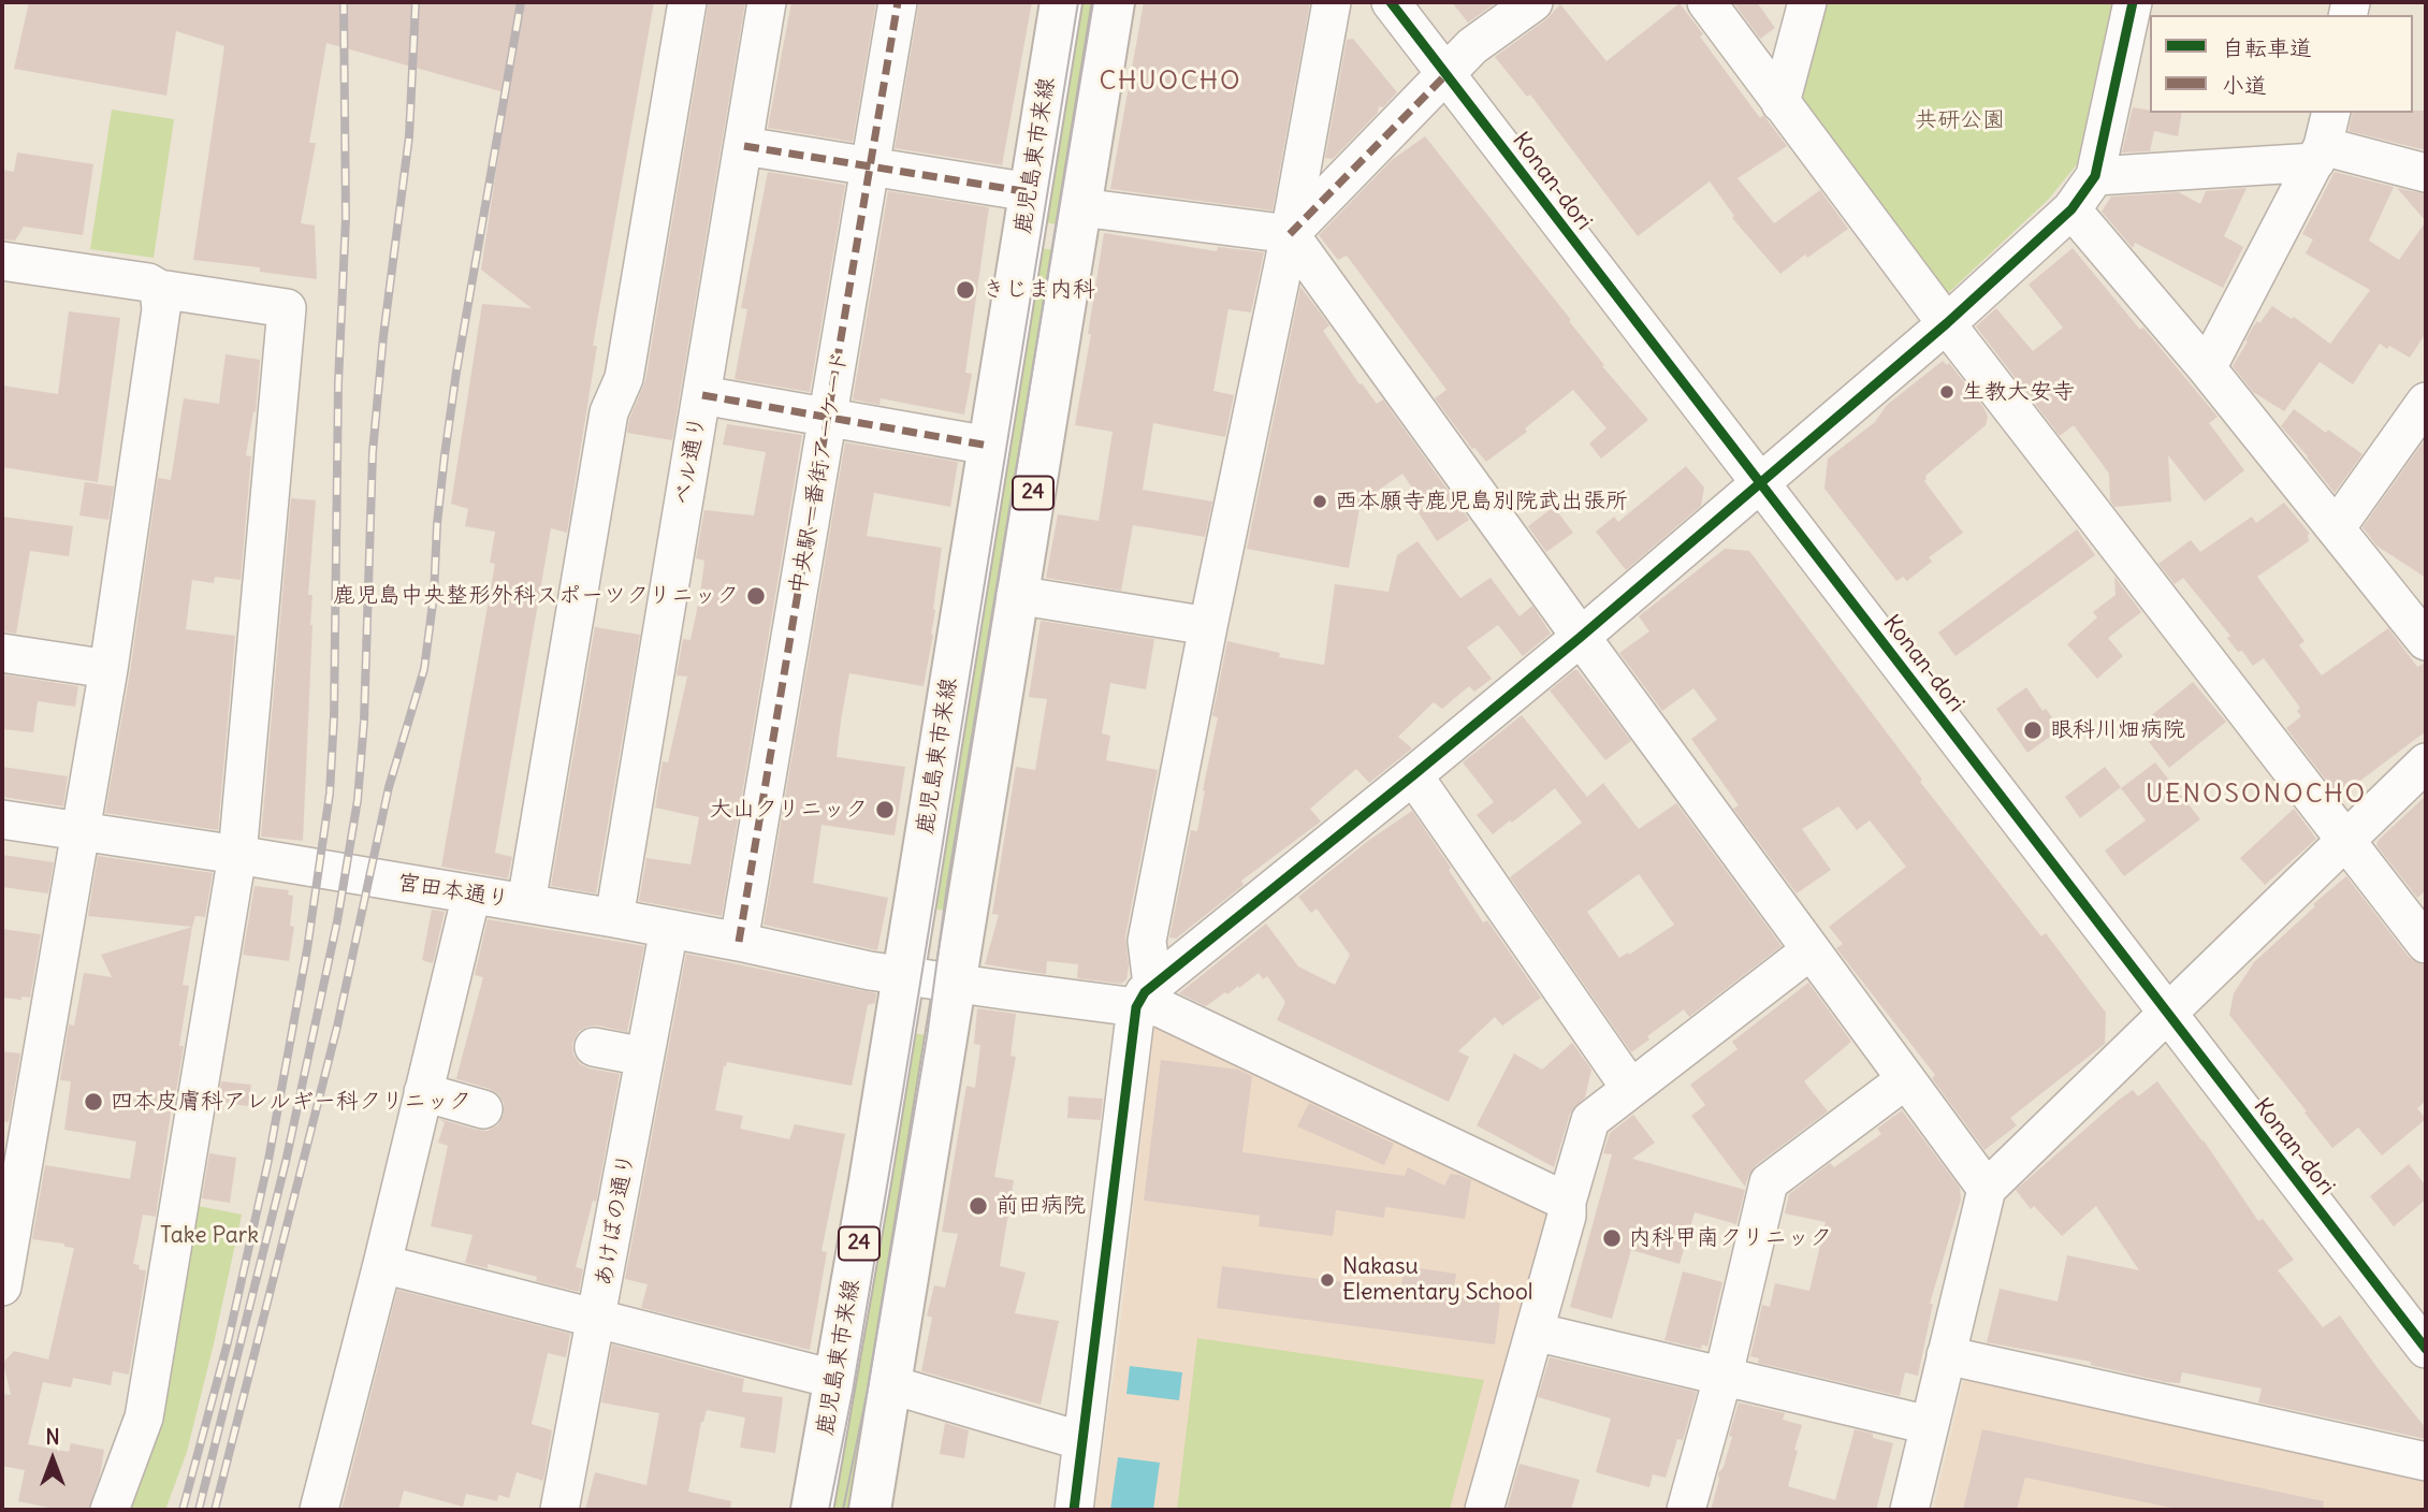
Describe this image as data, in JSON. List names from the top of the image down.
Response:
{
  "streets": {
    "main road": ["鹿児島東市来線", "24"],
    "street": [
      "Konan-dori",
      "ベル通り",
      "中央駅一番街アーケード",
      "宮田本通り",
      "あけぼの通り"
    ]
  },
  "crossings": [
    ["鹿児島東市来線", "宮田本通り"],
    ["ベル通り", "宮田本通り"],
    ["中央駅一番街アーケード", "宮田本通り"],
    ["24", "宮田本通り"],
    ["宮田本通り", "あけぼの通り"]
  ],
  "districts": ["CHUOCHO", "UENOSONOCHO"],
  "parks": ["共研公園", "Take Park"],
  "places": [
    "きじま内科",
    "生教大安寺",
    "西本願寺鹿児島別院武出張所",
    "鹿児島中央整形外科スポーツクリニック",
    "眼科川畑病院",
    "大山クリニック",
    "四本皮膚科アレルギー科クリニック",
    "前田病院",
    "内科甲南クリニック",
    "Nakasu Elementary School"
  ],
  "legend": ["自転車道", "小道"],
  "north": "top"
}
